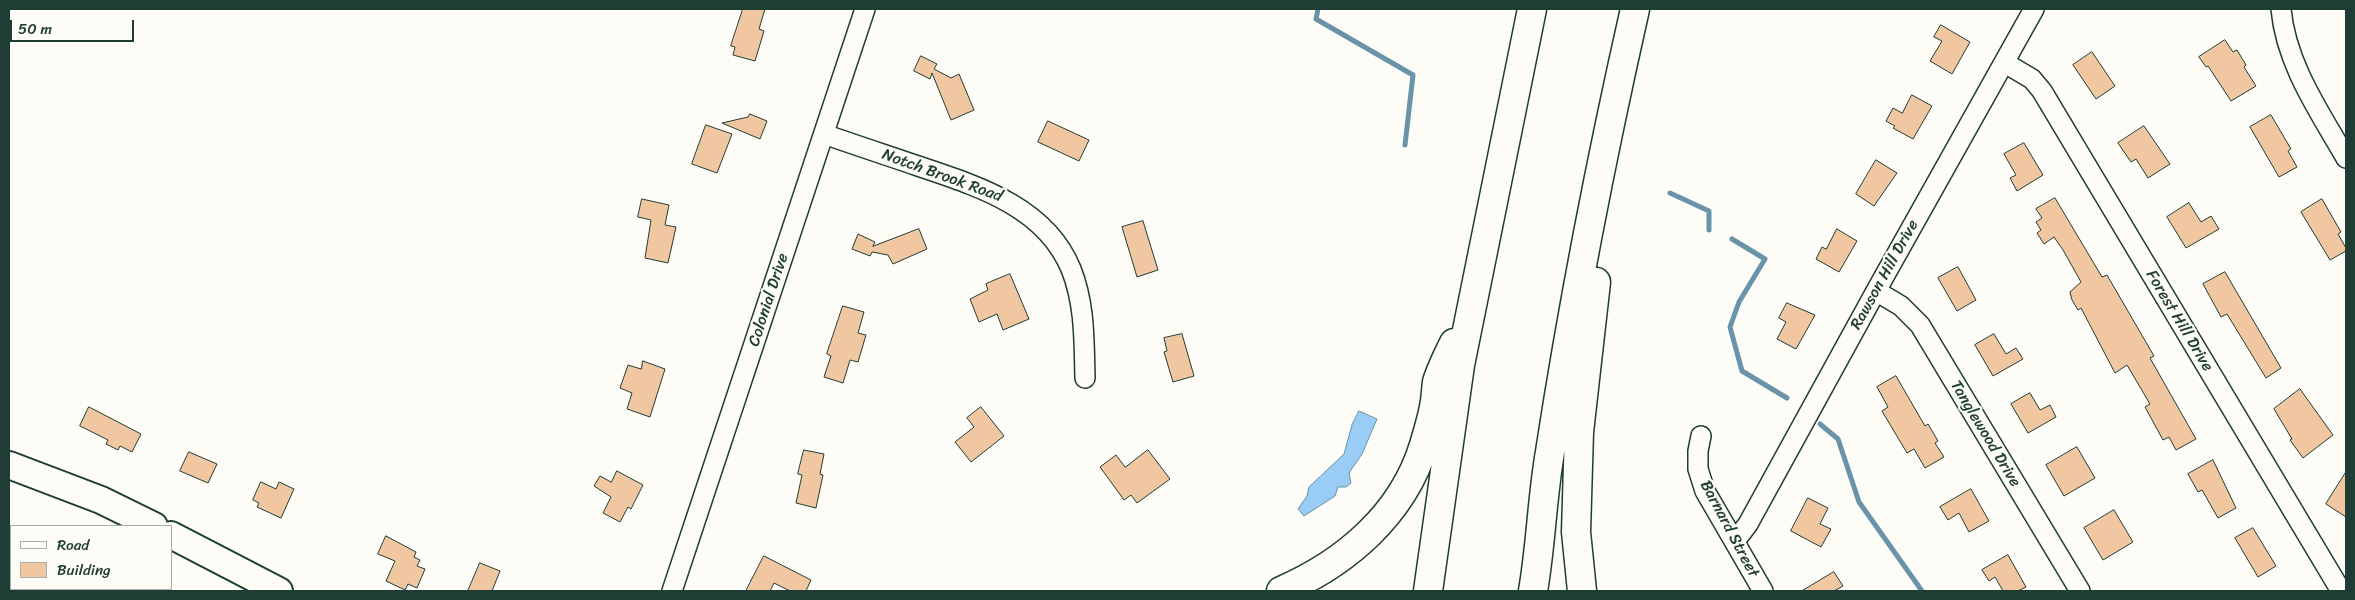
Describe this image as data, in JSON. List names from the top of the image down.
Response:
{
  "streets": {
    "street": [
      "Notch Brook Road",
      "Rawson Hill Drive",
      "Colonial Drive",
      "Forest Hill Drive",
      "Tanglewood Drive",
      "Barnard Street"
    ]
  },
  "crossings": [
    ["Notch Brook Road", "Colonial Drive"],
    ["Rawson Hill Drive", "Forest Hill Drive"],
    ["Rawson Hill Drive", "Tanglewood Drive"],
    ["Rawson Hill Drive", "Barnard Street"]
  ],
  "legend": ["Road", "Building"],
  "scale_bar": "50 m"
}
